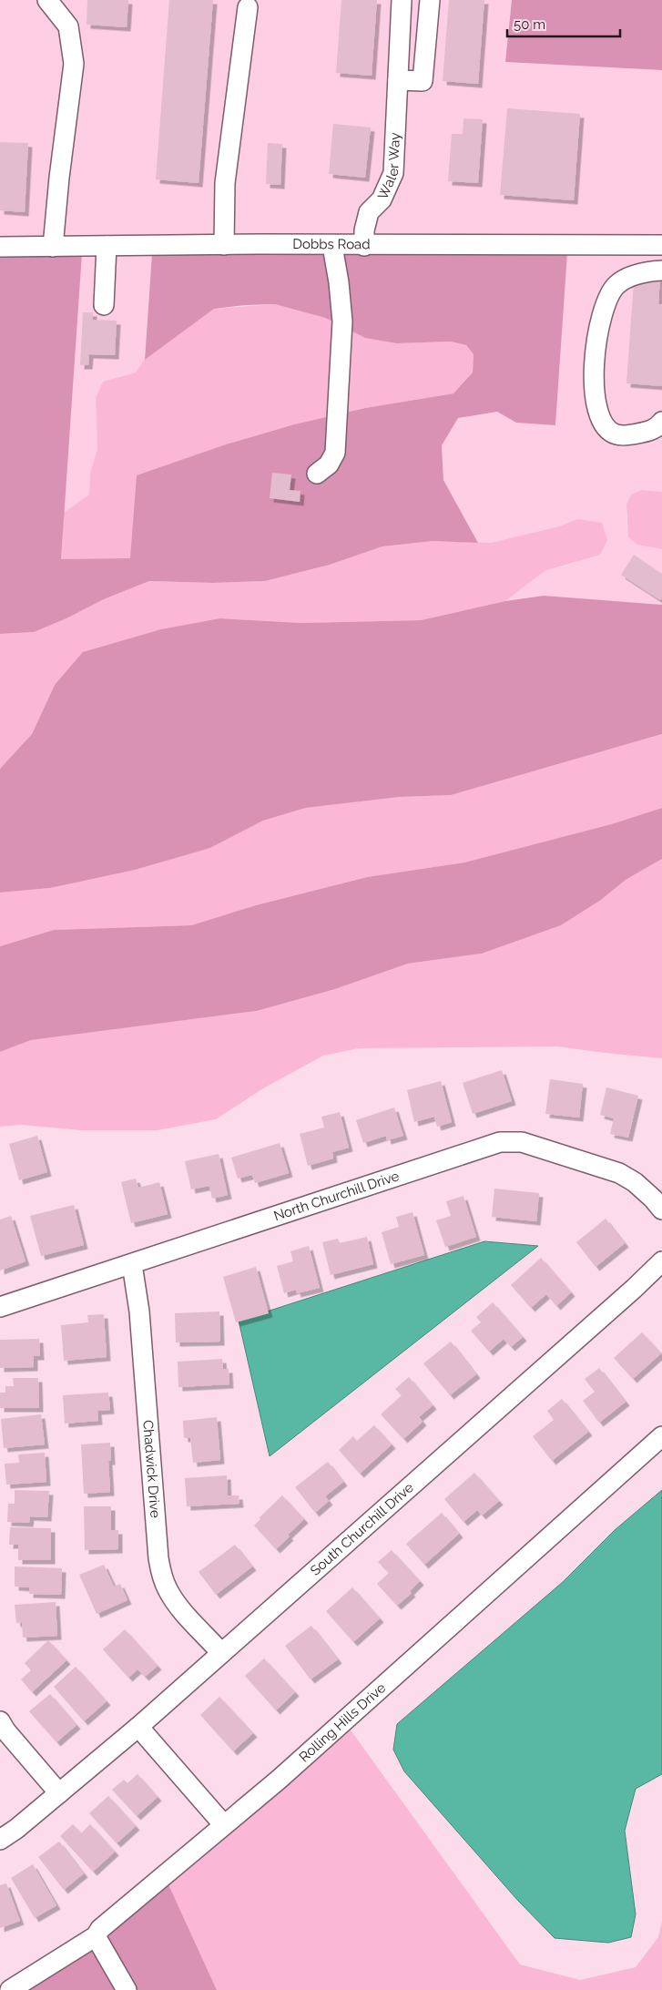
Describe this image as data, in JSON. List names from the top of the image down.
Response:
{
  "streets": {
    "street": [
      "Waler Way",
      "Dobbs Road",
      "North Churchill Drive",
      "Chadwick Drive",
      "South Churchill Drive",
      "Rolling Hills Drive"
    ]
  },
  "crossings": [
    ["Waler Way", "Dobbs Road"],
    ["North Churchill Drive", "Chadwick Drive"],
    ["Chadwick Drive", "South Churchill Drive"]
  ],
  "scale_bar": "50 m"
}
